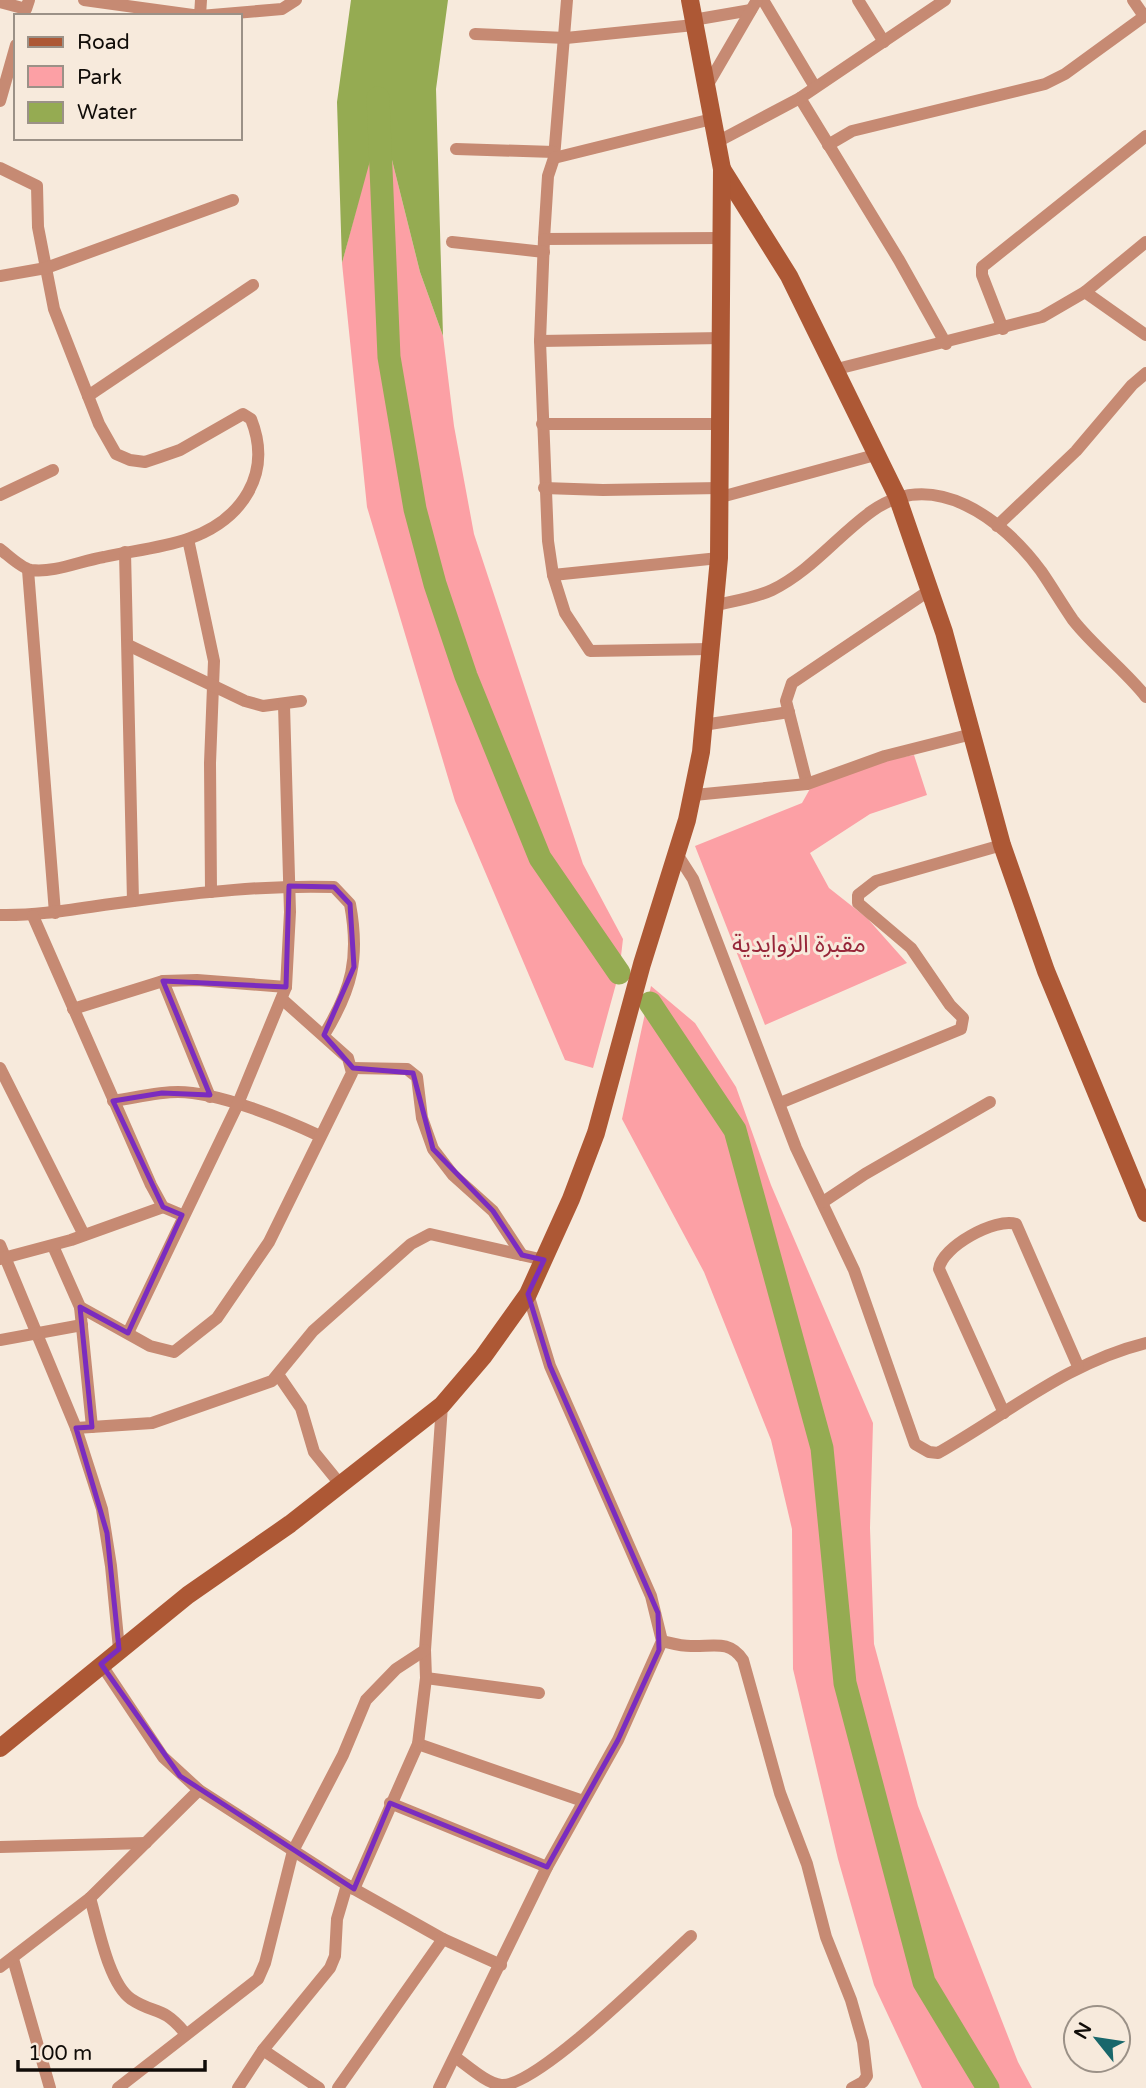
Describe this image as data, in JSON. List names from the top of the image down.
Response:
{
  "parks": ["مقبرة الزوايدية"],
  "legend": ["Road", "Park", "Water"],
  "scale_bar": "100 m",
  "north": "top left"
}
